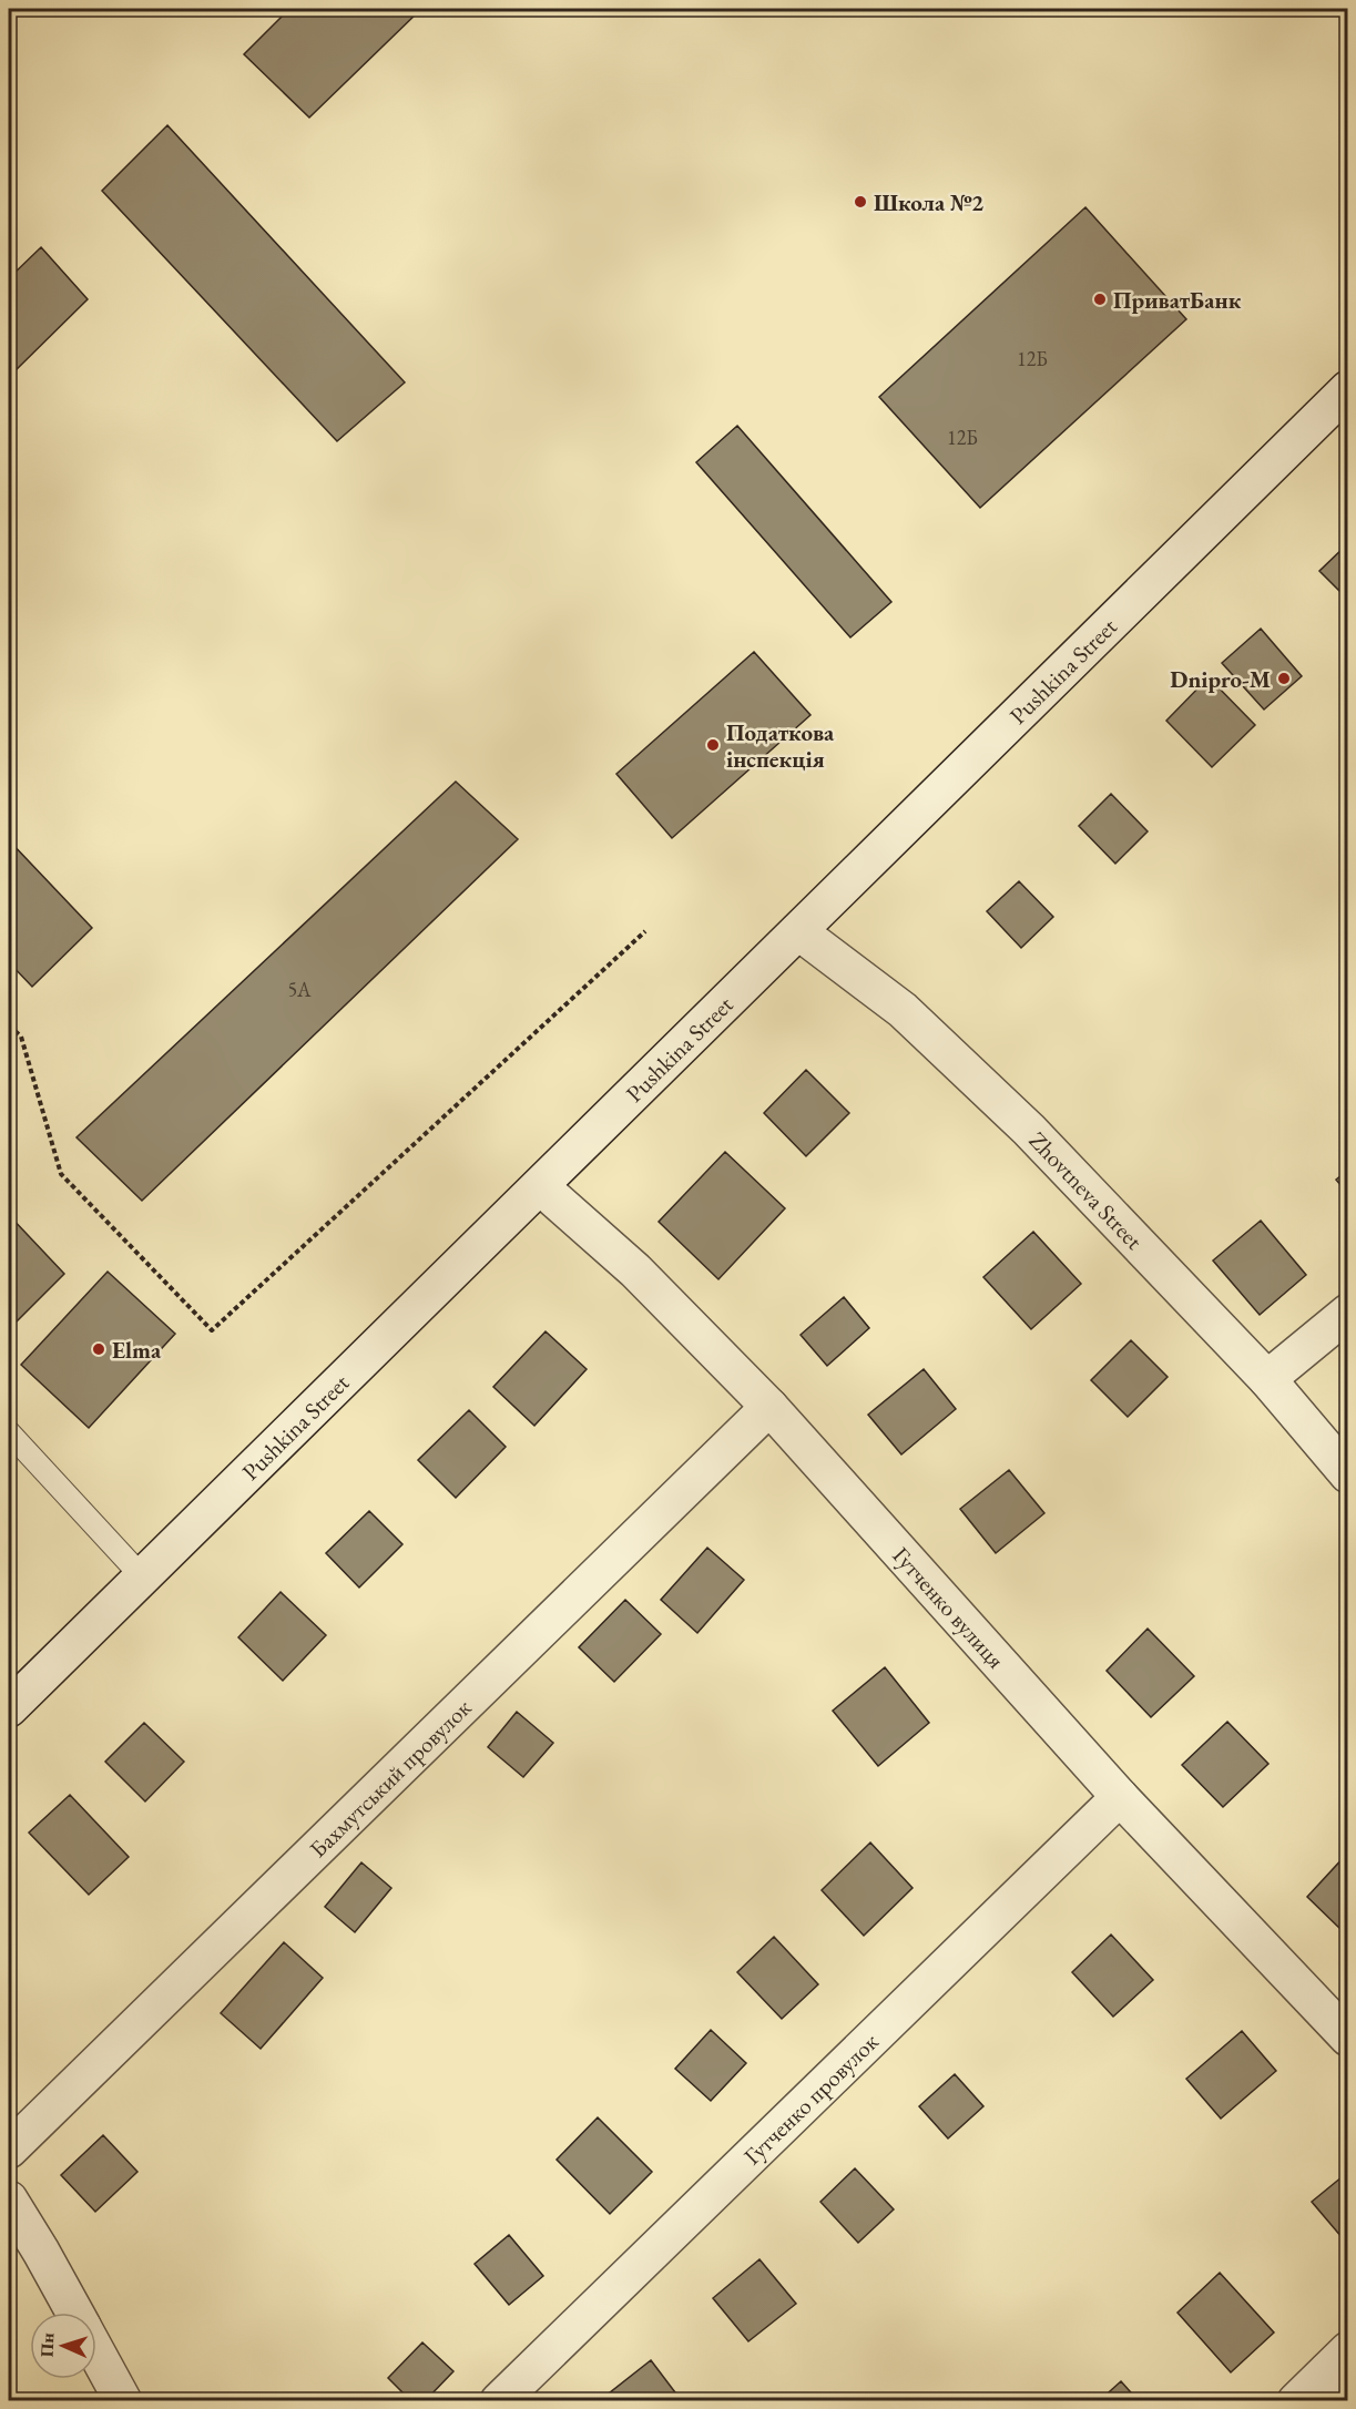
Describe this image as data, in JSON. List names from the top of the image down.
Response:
{
  "streets": {
    "street": [
      "Pushkina Street",
      "Zhovtneva Street",
      "Гутченко вулиця",
      "Бахмутський провулок",
      "Гутченко провулок"
    ]
  },
  "crossings": [
    ["Pushkina Street", "Zhovtneva Street"],
    ["Pushkina Street", "Гутченко вулиця"],
    ["Гутченко вулиця", "Бахмутський провулок"],
    ["Гутченко вулиця", "Гутченко провулок"]
  ],
  "places": [
    "Школа №2",
    "ПриватБанк",
    "Dnipro-M",
    "Податкова інспекція",
    "Elma"
  ],
  "house_numbers": ["12Б", "12Б", "5А"],
  "north": "left"
}
